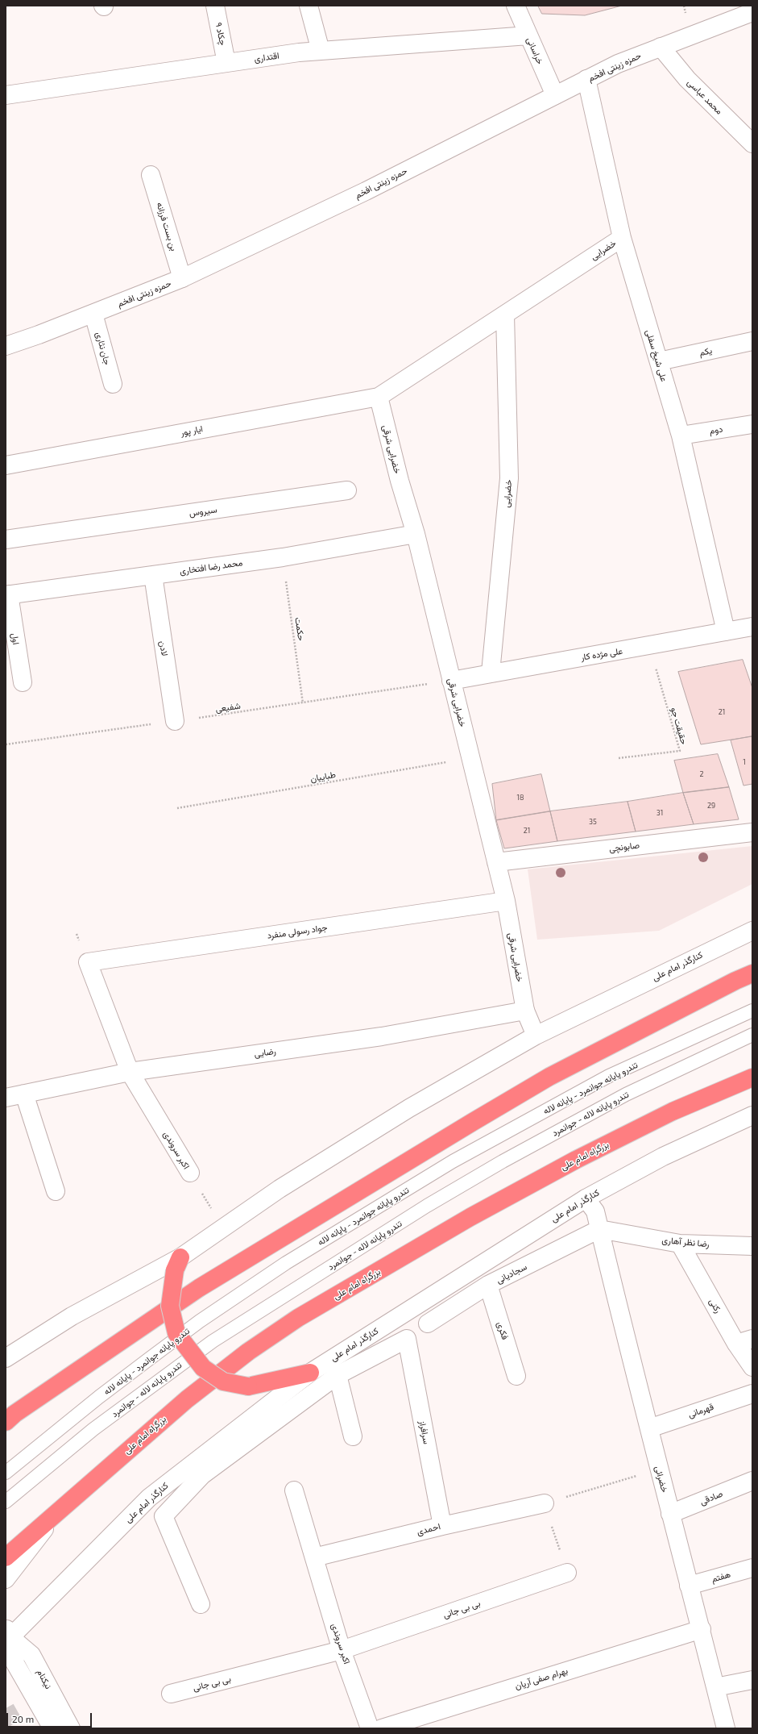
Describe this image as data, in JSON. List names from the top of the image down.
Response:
{
  "streets": {
    "highway": ["بزرگراه امام علی"],
    "street": [
      "چکاد ۹",
      "خراسانی",
      "اقتداری",
      "حمزه زینتی افخم",
      "محمد عباسی",
      "بن بست فرزانه",
      "خضرایی",
      "جان نثاری",
      "یکم",
      "علی شیخ سفلی",
      "دوم",
      "ایار پور",
      "خضرایی شرقی",
      "سیروس",
      "محمد رضا افتخاری",
      "اول",
      "لادن",
      "علی مژده کار",
      "صابونچی",
      "جواد رسولی منفرد",
      "کنارگذر امام علی",
      "رضایی",
      "اکبر سروندی",
      "رضا نظر آهاری",
      "سجادیانی",
      "رکنی",
      "فکری",
      "قهرمانی",
      "سرافراز",
      "خضرائی",
      "صادقی",
      "احمدی",
      "هفتم",
      "بی بی جانی",
      "بهرام صفی آریان",
      "نیکنام"
    ],
    "lane": ["تندرو پایانه جوانمرد - پایانه لاله", "تندرو پایانه لاله - جوانمرد"],
    "path": [
      "حکمت",
      "شفیعی",
      "حقیقت جو",
      "طباییان"
    ]
  },
  "crossings": [
    ["چکاد ۹", "اقتداری"],
    ["خراسانی", "اقتداری"],
    ["خراسانی", "حمزه زینتی افخم"],
    ["حمزه زینتی افخم", "محمد عباسی"],
    ["حمزه زینتی افخم", "بن بست فرزانه"],
    ["حمزه زینتی افخم", "جان نثاری"],
    ["حمزه زینتی افخم", "علی شیخ سفلی"],
    ["خضرایی", "علی شیخ سفلی"],
    ["خضرایی", "ایار پور"],
    ["خضرایی", "خضرایی شرقی"],
    ["خضرایی", "علی مژده کار"],
    ["یکم", "علی شیخ سفلی"],
    ["علی شیخ سفلی", "دوم"],
    ["علی شیخ سفلی", "علی مژده کار"],
    ["ایار پور", "خضرایی شرقی"],
    ["خضرایی شرقی", "محمد رضا افتخاری"],
    ["خضرایی شرقی", "علی مژده کار"],
    ["خضرایی شرقی", "شفیعی"],
    ["خضرایی شرقی", "طباییان"],
    ["خضرایی شرقی", "صابونچی"],
    ["خضرایی شرقی", "جواد رسولی منفرد"],
    ["خضرایی شرقی", "کنارگذر امام علی"],
    ["خضرایی شرقی", "رضایی"],
    ["محمد رضا افتخاری", "حکمت"],
    ["محمد رضا افتخاری", "اول"],
    ["محمد رضا افتخاری", "لادن"],
    ["حکمت", "شفیعی"],
    ["لادن", "شفیعی"],
    ["علی مژده کار", "شفیعی"],
    ["علی مژده کار", "حقیقت جو"],
    ["جواد رسولی منفرد", "اکبر سروندی"],
    ["کنارگذر امام علی", "اکبر سروندی"],
    ["کنارگذر امام علی", "خضرائی"],
    ["کنارگذر امام علی", "نیکنام"],
    ["رضایی", "اکبر سروندی"],
    ["اکبر سروندی", "احمدی"],
    ["اکبر سروندی", "بی بی جانی"],
    ["رضا نظر آهاری", "سجادیانی"],
    ["رضا نظر آهاری", "رکنی"],
    ["رضا نظر آهاری", "خضرائی"],
    ["سجادیانی", "فکری"],
    ["سجادیانی", "خضرائی"],
    ["قهرمانی", "خضرائی"],
    ["سرافراز", "احمدی"],
    ["خضرائی", "صادقی"],
    ["خضرائی", "هفتم"],
    ["خضرائی", "بهرام صفی آریان"]
  ],
  "house_numbers": [
    "21",
    "1",
    "2",
    "18",
    "29",
    "31",
    "35",
    "21"
  ],
  "scale_bar": "20 m"
}
